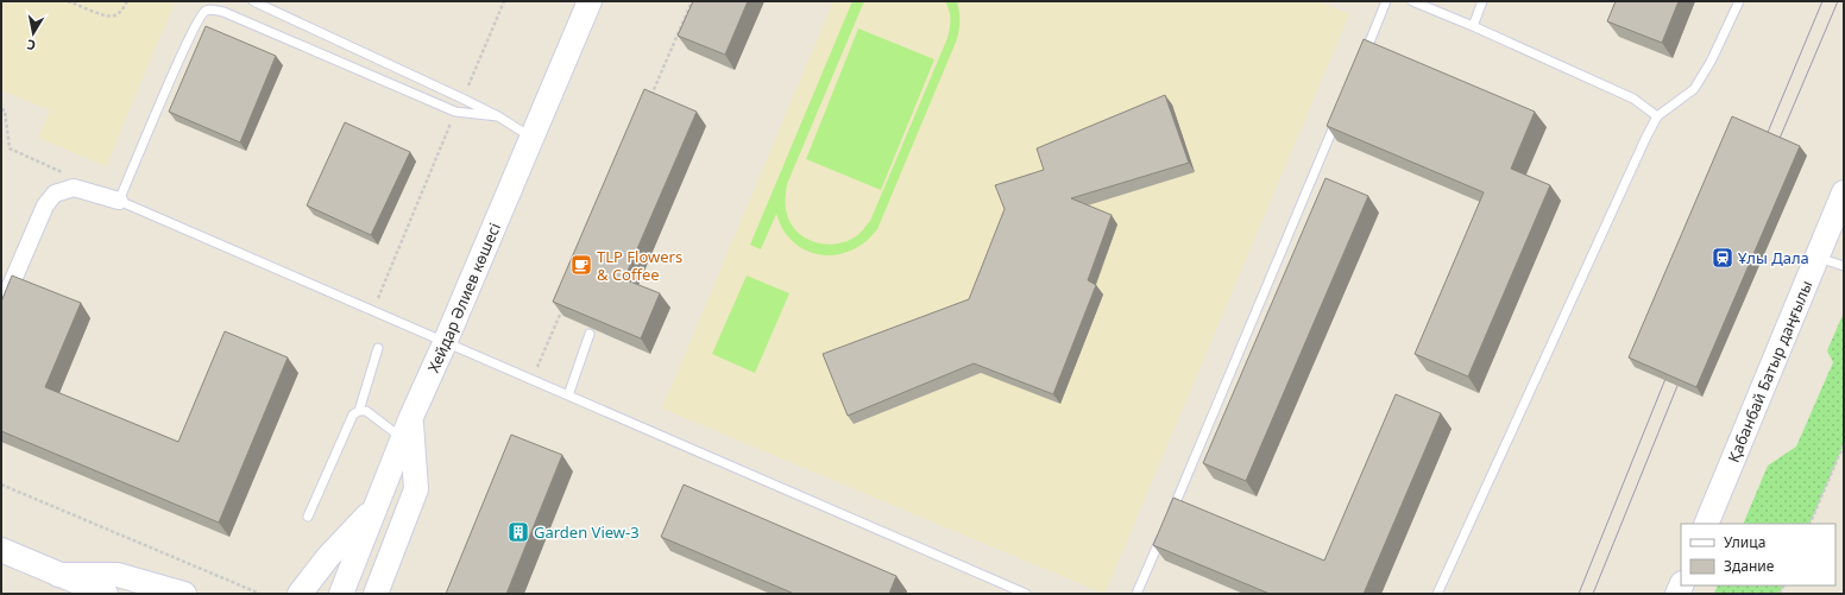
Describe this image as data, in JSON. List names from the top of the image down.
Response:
{
  "streets": {
    "street": ["Хейдар Әлиев көшесі", "Қабанбай Батыр даңғылы"]
  },
  "places": {
    "station": ["Ұлы Дала"],
    "cafe": ["TLP Flowers & Coffee"],
    "building": ["Garden View-3"]
  },
  "legend": ["Улица", "Здание"],
  "north": "bottom"
}
